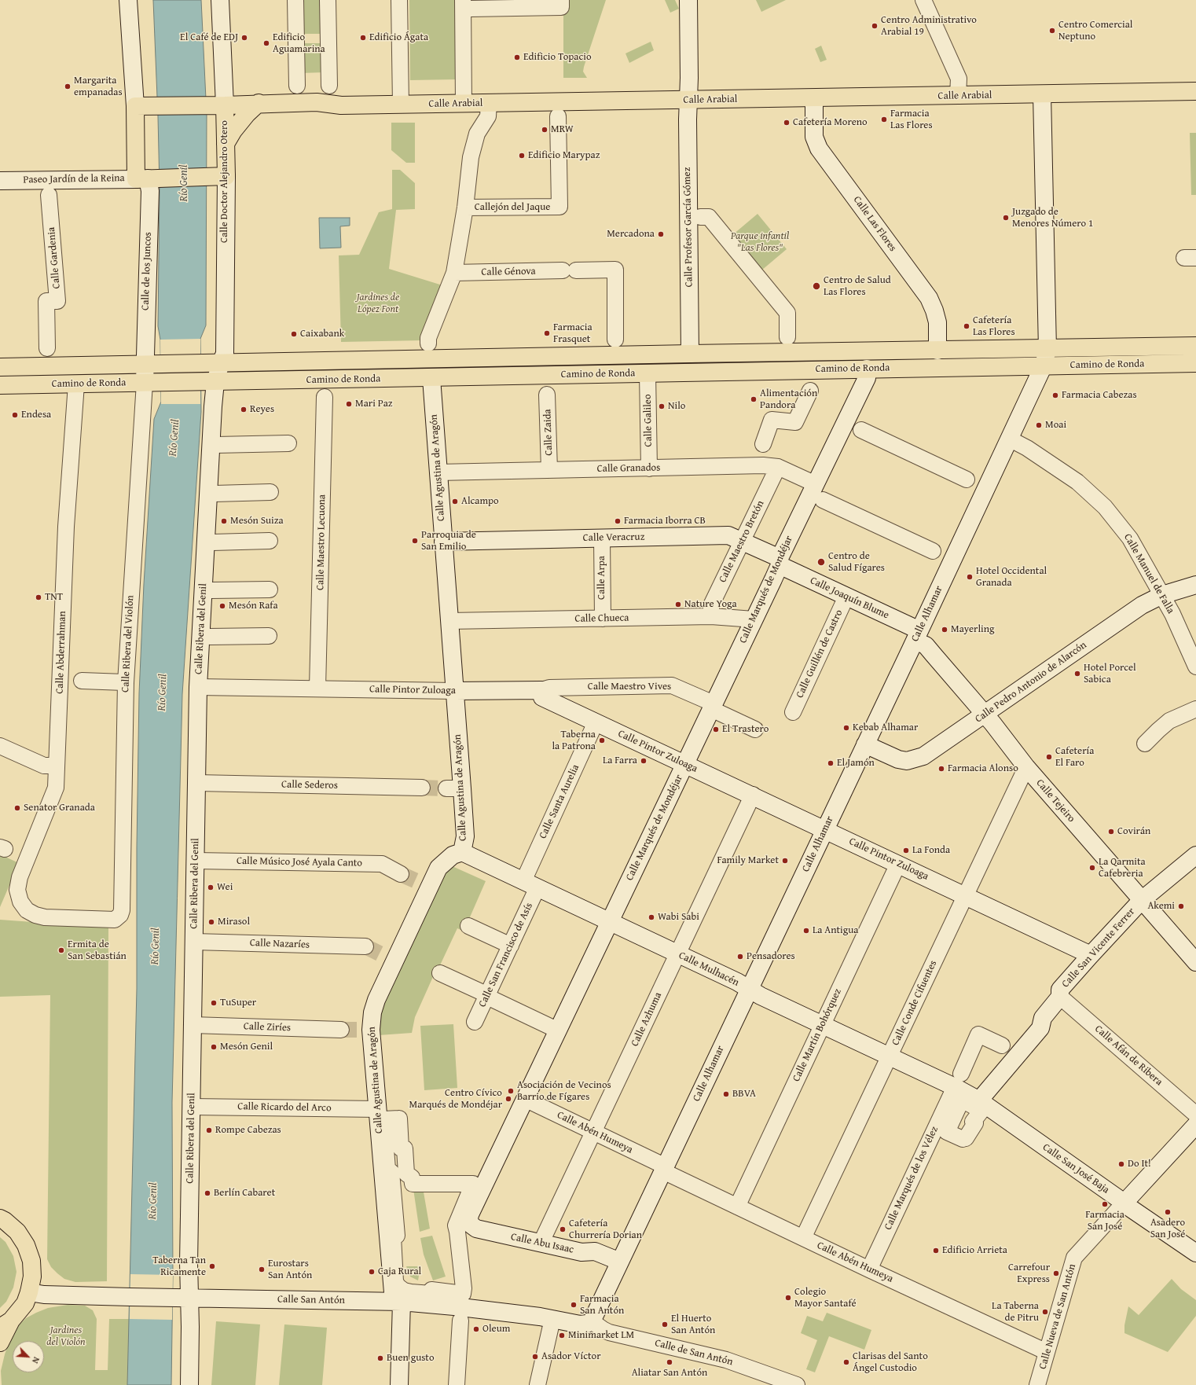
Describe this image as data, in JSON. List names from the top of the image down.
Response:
{
  "streets": {
    "main road": [
      "Calle Arabial",
      "Calle Doctor Alejandro Otero",
      "Calle de los Juncos",
      "Camino de Ronda"
    ],
    "street": [
      "Paseo Jardín de la Reina",
      "Callejón del Jaque",
      "Calle Las Flores",
      "Calle Profesor García Gómez",
      "Calle Gardenia",
      "Calle Génova",
      "Calle Galileo",
      "Calle Zaida",
      "Calle Agustina de Aragón",
      "Calle Granados",
      "Calle Veracruz",
      "Calle Maestro Bretón",
      "Calle Maestro Lecuona",
      "Calle Manuel de Falla",
      "Calle Arpa",
      "Calle Marqués de Mondéjar",
      "Calle Joaquín Blume",
      "Calle Alhamar",
      "Calle Chueca",
      "Calle Ribera del Genil",
      "Calle Ribera del Violón",
      "Calle Abderrahman",
      "Calle Guillén de Castro",
      "Calle Pedro Antonio de Alarcón",
      "Calle Maestro Vives",
      "Calle Pintor Zuloaga",
      "Calle Sederos",
      "Calle Tejeiro",
      "Calle Santa Aurelia",
      "Calle Músico José Ayala Canto",
      "Calle Nazaríes",
      "Calle San Vicente Ferrer",
      "Calle San Francisco de Asís",
      "Calle Mulhacén",
      "Calle Conde Cifuentes",
      "Calle Azhuma",
      "Calle Ziríes",
      "Calle Martín Bohórquez",
      "Calle Afán de Ribera",
      "Calle Ricardo del Arco",
      "Calle Abén Humeya",
      "Calle San José Baja",
      "Calle Marqués de los Vélez",
      "Calle Abu Isaac",
      "Calle San Antón",
      "Calle Nueva de San Antón",
      "Calle de San Antón"
    ]
  },
  "crossings": [
    ["Calle Arabial", "Calle Doctor Alejandro Otero"],
    ["Calle Arabial", "Callejón del Jaque"],
    ["Calle Arabial", "Calle Las Flores"],
    ["Calle Arabial", "Calle Profesor García Gómez"],
    ["Calle Arabial", "Calle de los Juncos"],
    ["Calle Arabial", "Calle Alhamar"],
    ["Paseo Jardín de la Reina", "Calle de los Juncos"],
    ["Calle Doctor Alejandro Otero", "Camino de Ronda"],
    ["Calle Doctor Alejandro Otero", "Calle Ribera del Genil"],
    ["Callejón del Jaque", "Calle Génova"],
    ["Callejón del Jaque", "Camino de Ronda"],
    ["Calle Las Flores", "Camino de Ronda"],
    ["Calle Profesor García Gómez", "Camino de Ronda"],
    ["Calle de los Juncos", "Camino de Ronda"],
    ["Calle de los Juncos", "Calle Ribera del Violón"],
    ["Camino de Ronda", "Calle Galileo"],
    ["Camino de Ronda", "Calle Agustina de Aragón"],
    ["Camino de Ronda", "Calle Marqués de Mondéjar"],
    ["Camino de Ronda", "Calle Alhamar"],
    ["Camino de Ronda", "Calle Ribera del Genil"],
    ["Camino de Ronda", "Calle Ribera del Violón"],
    ["Camino de Ronda", "Calle Abderrahman"],
    ["Calle Galileo", "Calle Granados"],
    ["Calle Zaida", "Calle Granados"],
    ["Calle Agustina de Aragón", "Calle Granados"],
    ["Calle Agustina de Aragón", "Calle Veracruz"],
    ["Calle Agustina de Aragón", "Calle Chueca"],
    ["Calle Agustina de Aragón", "Calle Pintor Zuloaga"],
    ["Calle Agustina de Aragón", "Calle Mulhacén"],
    ["Calle Agustina de Aragón", "Calle Ricardo del Arco"],
    ["Calle Agustina de Aragón", "Calle San Antón"],
    ["Calle Granados", "Calle Maestro Bretón"],
    ["Calle Granados", "Calle Marqués de Mondéjar"],
    ["Calle Veracruz", "Calle Maestro Bretón"],
    ["Calle Veracruz", "Calle Arpa"],
    ["Calle Veracruz", "Calle Marqués de Mondéjar"],
    ["Calle Veracruz", "Calle Joaquín Blume"],
    ["Calle Maestro Bretón", "Calle Chueca"],
    ["Calle Maestro Lecuona", "Calle Pintor Zuloaga"],
    ["Calle Manuel de Falla", "Calle Alhamar"],
    ["Calle Manuel de Falla", "Calle Pedro Antonio de Alarcón"],
    ["Calle Arpa", "Calle Chueca"],
    ["Calle Marqués de Mondéjar", "Calle Joaquín Blume"],
    ["Calle Marqués de Mondéjar", "Calle Chueca"],
    ["Calle Marqués de Mondéjar", "Calle Maestro Vives"],
    ["Calle Marqués de Mondéjar", "Calle Pintor Zuloaga"],
    ["Calle Marqués de Mondéjar", "Calle Mulhacén"],
    ["Calle Marqués de Mondéjar", "Calle Abén Humeya"],
    ["Calle Marqués de Mondéjar", "Calle Abu Isaac"],
    ["Calle Joaquín Blume", "Calle Alhamar"],
    ["Calle Joaquín Blume", "Calle Guillén de Castro"],
    ["Calle Joaquín Blume", "Calle Tejeiro"],
    ["Calle Alhamar", "Calle Pedro Antonio de Alarcón"],
    ["Calle Alhamar", "Calle Pintor Zuloaga"],
    ["Calle Alhamar", "Calle Tejeiro"],
    ["Calle Alhamar", "Calle Mulhacén"],
    ["Calle Alhamar", "Calle Abén Humeya"],
    ["Calle Alhamar", "Calle Abu Isaac"],
    ["Calle Alhamar", "Calle San Antón"],
    ["Calle Alhamar", "Calle de San Antón"],
    ["Calle Ribera del Genil", "Calle Pintor Zuloaga"],
    ["Calle Ribera del Genil", "Calle Sederos"],
    ["Calle Ribera del Genil", "Calle Músico José Ayala Canto"],
    ["Calle Ribera del Genil", "Calle Nazaríes"],
    ["Calle Ribera del Genil", "Calle Ziríes"],
    ["Calle Ribera del Genil", "Calle Ricardo del Arco"],
    ["Calle Ribera del Genil", "Calle San Antón"],
    ["Calle Ribera del Violón", "Calle Abderrahman"],
    ["Calle Pedro Antonio de Alarcón", "Calle Tejeiro"],
    ["Calle Maestro Vives", "Calle Pintor Zuloaga"],
    ["Calle Pintor Zuloaga", "Calle Santa Aurelia"],
    ["Calle Pintor Zuloaga", "Calle San Vicente Ferrer"],
    ["Calle Pintor Zuloaga", "Calle Conde Cifuentes"],
    ["Calle Pintor Zuloaga", "Calle Azhuma"],
    ["Calle Pintor Zuloaga", "Calle Martín Bohórquez"],
    ["Calle Tejeiro", "Calle San Vicente Ferrer"],
    ["Calle Tejeiro", "Calle Conde Cifuentes"],
    ["Calle Santa Aurelia", "Calle San Francisco de Asís"],
    ["Calle Santa Aurelia", "Calle Mulhacén"],
    ["Calle San Vicente Ferrer", "Calle Afán de Ribera"],
    ["Calle San Vicente Ferrer", "Calle San José Baja"],
    ["Calle San Francisco de Asís", "Calle Mulhacén"],
    ["Calle Mulhacén", "Calle Conde Cifuentes"],
    ["Calle Mulhacén", "Calle Azhuma"],
    ["Calle Mulhacén", "Calle Martín Bohórquez"],
    ["Calle Mulhacén", "Calle San José Baja"],
    ["Calle Mulhacén", "Calle Marqués de los Vélez"],
    ["Calle Conde Cifuentes", "Calle Abén Humeya"],
    ["Calle Azhuma", "Calle Abén Humeya"],
    ["Calle Azhuma", "Calle Abu Isaac"],
    ["Calle Martín Bohórquez", "Calle Abén Humeya"],
    ["Calle Abén Humeya", "Calle Marqués de los Vélez"],
    ["Calle Abén Humeya", "Calle Nueva de San Antón"],
    ["Calle San José Baja", "Calle Marqués de los Vélez"],
    ["Calle San José Baja", "Calle Nueva de San Antón"],
    ["Calle San Antón", "Calle de San Antón"]
  ],
  "water": ["Río Genil"],
  "parks": ["Parque infantil \"Las Flores\"", "Jardines de López Font", "Jardines del Violón"],
  "places": [
    "Centro Administrativo Arabial 19",
    "Centro Comercial Neptuno",
    "El Café de EDJ",
    "Edificio Ágata",
    "Edificio Aguamarina",
    "Edificio Topacio",
    "Margarita empanadas",
    "Farmacia Las Flores",
    "Cafetería Moreno",
    "MRW",
    "Edificio Marypaz",
    "Juzgado de Menores Número 1",
    "Mercadona",
    "Centro de Salud Las Flores",
    "Cafetería Las Flores",
    "Farmacia Frasquet",
    "Caixabank",
    "Farmacia Cabezas",
    "Alimentación Pandora",
    "Mari Paz",
    "Nilo",
    "Reyes",
    "Endesa",
    "Moai",
    "Alcampo",
    "Mesón Suiza",
    "Farmacia Iborra CB",
    "Parroquia de San Emilio",
    "Centro de Salud Fígares",
    "Hotel Occidental Granada",
    "TNT",
    "Nature Yoga",
    "Mesón Rafa",
    "Mayerling",
    "Hotel Porcel Sabica",
    "Kebab Alhamar",
    "El Trastero",
    "Taberna la Patrona",
    "Cafetería El Faro",
    "La Farra",
    "El Jamón",
    "Farmacia Alonso",
    "Senator Granada",
    "Covirán",
    "La Fonda",
    "Family Market",
    "La Qarmita Cafebreria",
    "Wei",
    "Akemi",
    "Wabi Sabi",
    "Mirasol",
    "La Antigua",
    "Ermita de San Sebastián",
    "Pensadores",
    "TuSuper",
    "Mesón Genil",
    "Asociación de Vecinos Barrio de Fígares",
    "BBVA",
    "Centro Cívico Marqués de Mondéjar",
    "Rompe Cabezas",
    "Do It!",
    "Berlín Cabaret",
    "Farmacia San José",
    "Asadero San José",
    "Cafetería Churrería Dorian",
    "Edificio Arrieta",
    "Taberna Tan Ricamente",
    "Eurostars San Antón",
    "Caja Rural",
    "Carrefour Express",
    "Colegio Mayor Santafé",
    "Farmacia San Antón",
    "La Taberna de Pitru",
    "El Huerto San Antón",
    "Oleum",
    "Minimarket LM",
    "Asador Víctor",
    "Buen gusto",
    "Aliatar San Antón",
    "Clarisas del Santo Ángel Custodio"
  ],
  "north": "bottom right"
}
